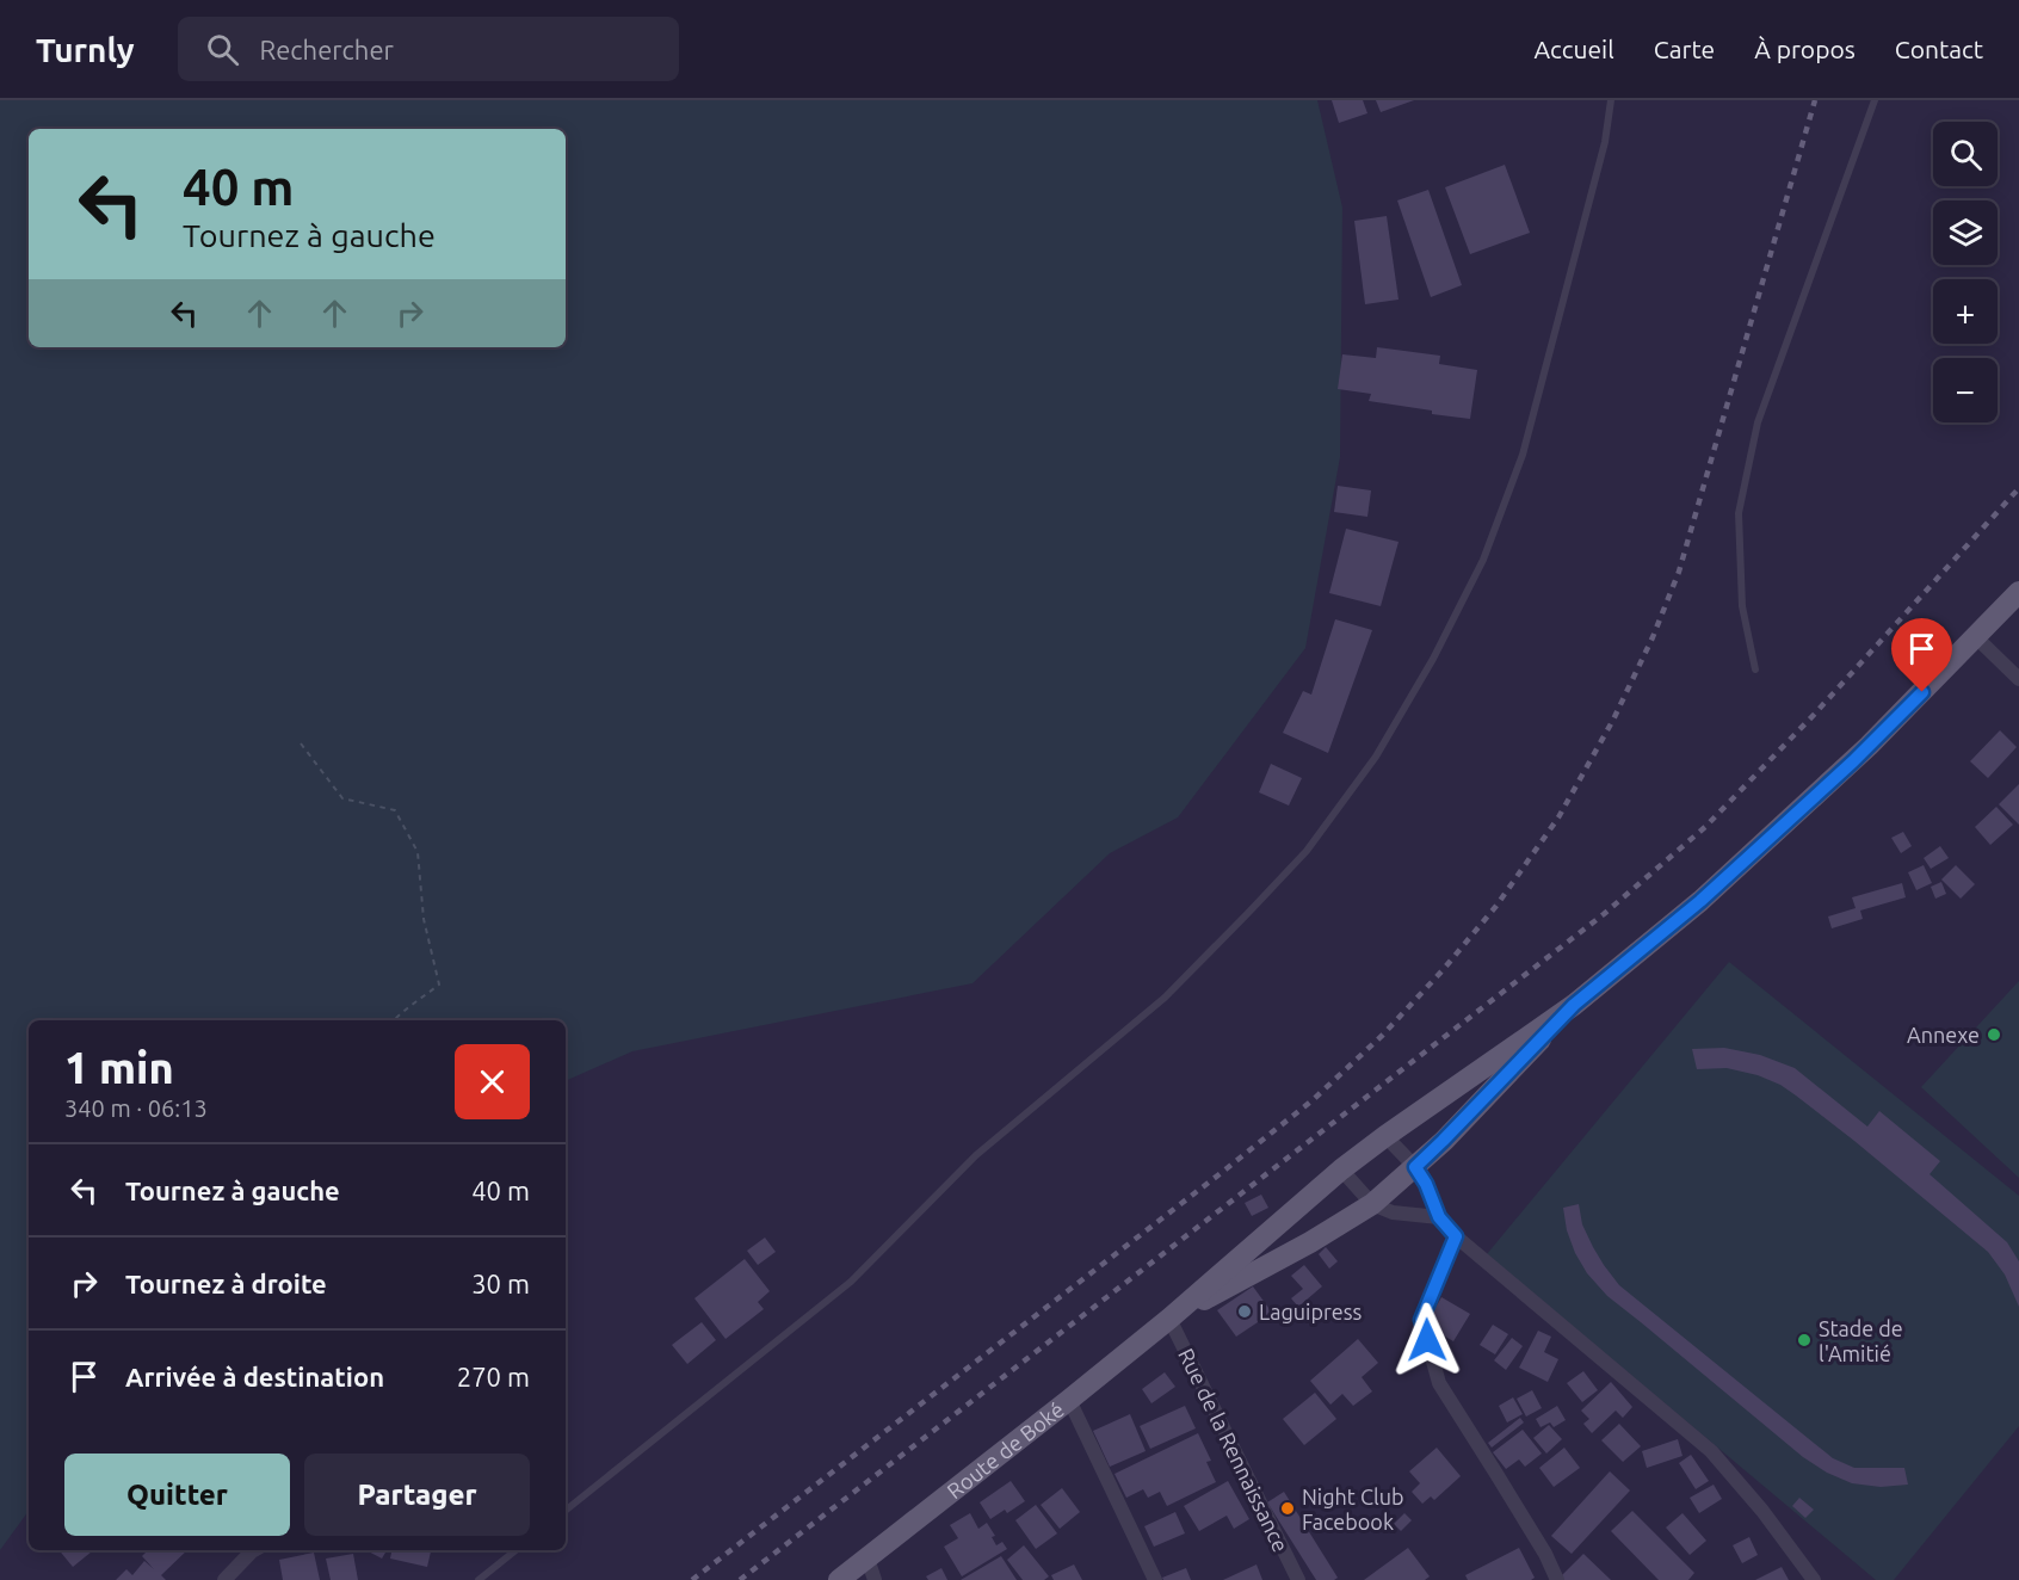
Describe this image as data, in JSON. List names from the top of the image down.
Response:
{
  "streets": {
    "main road": ["Route de Boké"],
    "street": ["Rue de la Rennaissance"]
  },
  "crossings": [
    ["Route de Boké", "Rue de la Rennaissance"]
  ],
  "places": [
    "Annexe",
    "Laguipress",
    "Stade de l'Amitié",
    "Night Club Facebook"
  ],
  "page": {
    "header": "Turnly",
    "search": "Rechercher",
    "nav": [
      "Accueil",
      "Carte",
      "À propos",
      "Contact"
    ],
    "map_buttons": ["+", "−"],
    "turn": ["40 m", "Tournez à gauche"],
    "heading": ["1 min", "340 m · 06:13"],
    "list": [
      {
        "name": "Tournez à gauche",
        "value": "40 m"
      },
      {
        "name": "Tournez à droite",
        "value": "30 m"
      },
      {
        "name": "Arrivée à destination",
        "value": "270 m"
      }
    ],
    "buttons": ["Quitter", "Partager"]
  }
}
